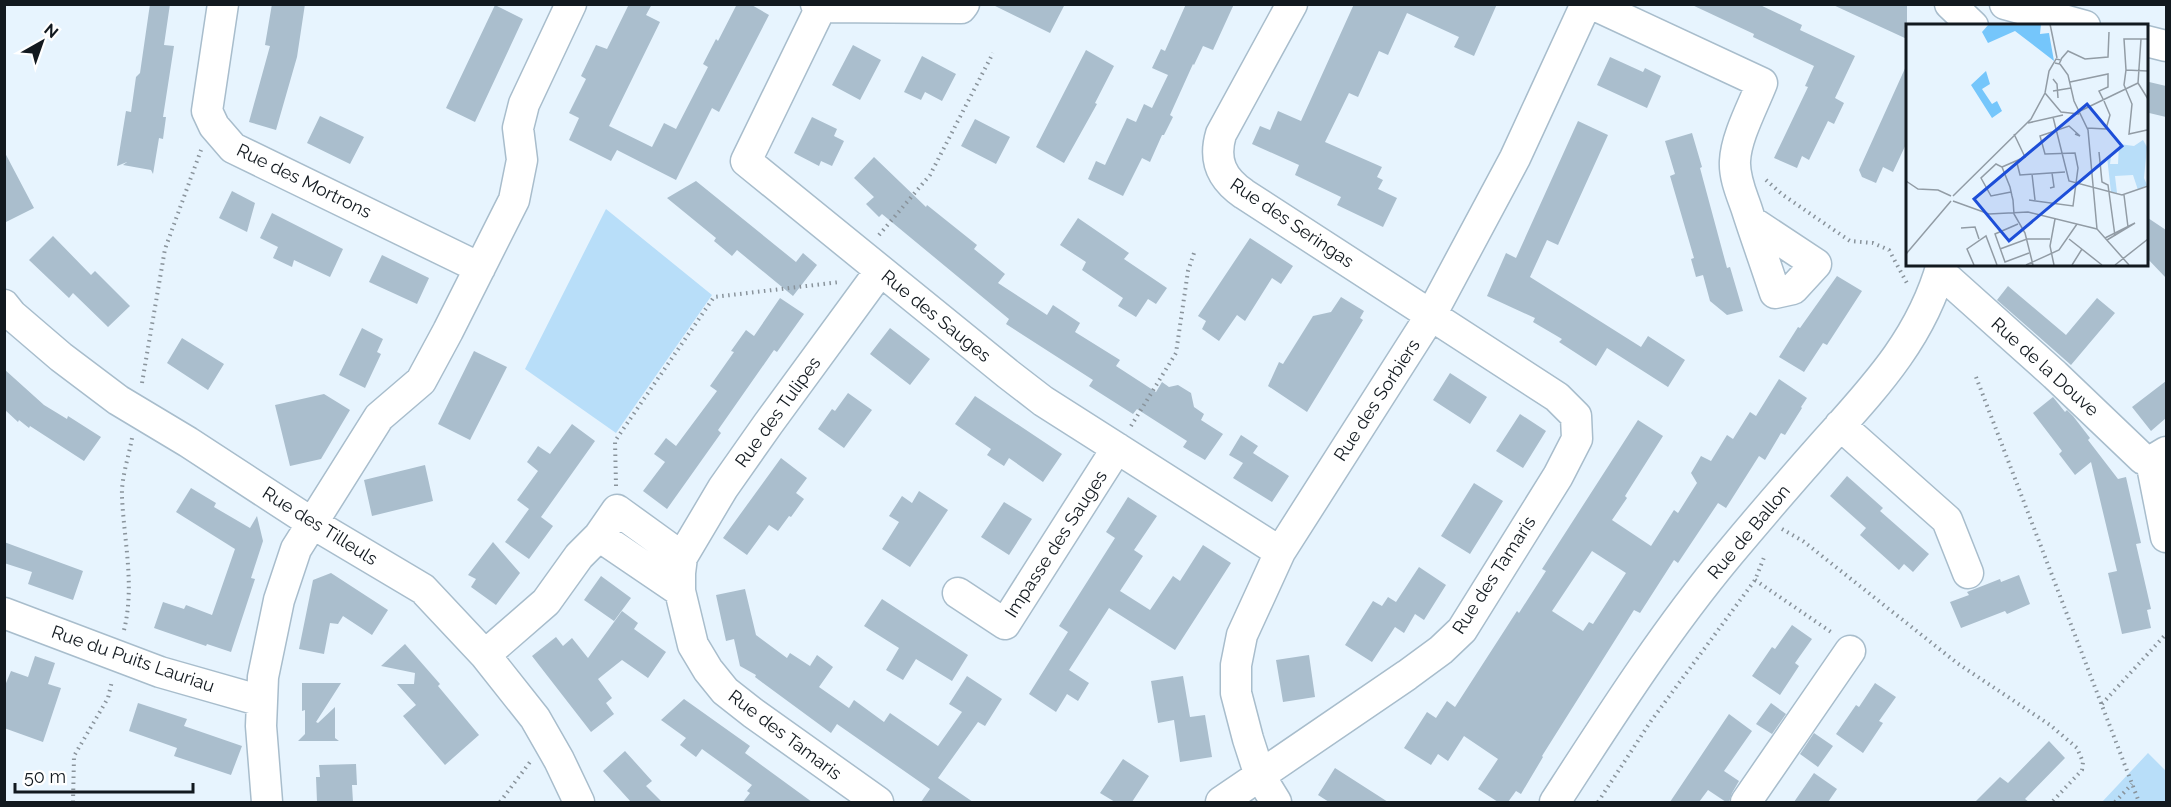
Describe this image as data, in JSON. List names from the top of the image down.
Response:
{
  "streets": {
    "street": [
      "Rue des Mortrons",
      "Rue des Seringas",
      "Rue des Sauges",
      "Rue de la Douve",
      "Rue des Sorbiers",
      "Rue des Tulipes",
      "Rue des Tilleuls",
      "Rue de Ballon",
      "Impasse des Sauges",
      "Rue des Tamaris",
      "Rue du Puits Lauriau"
    ]
  },
  "crossings": [
    ["Rue des Seringas", "Rue des Sorbiers"],
    ["Rue des Seringas", "Rue des Tamaris"],
    ["Rue des Sauges", "Rue des Sorbiers"],
    ["Rue des Sauges", "Rue des Tulipes"],
    ["Rue des Sauges", "Impasse des Sauges"],
    ["Rue de la Douve", "Rue de Ballon"],
    ["Rue des Sorbiers", "Rue des Tamaris"],
    ["Rue des Tulipes", "Rue des Tamaris"]
  ],
  "scale_bar": "50 m",
  "north": "top right"
}
